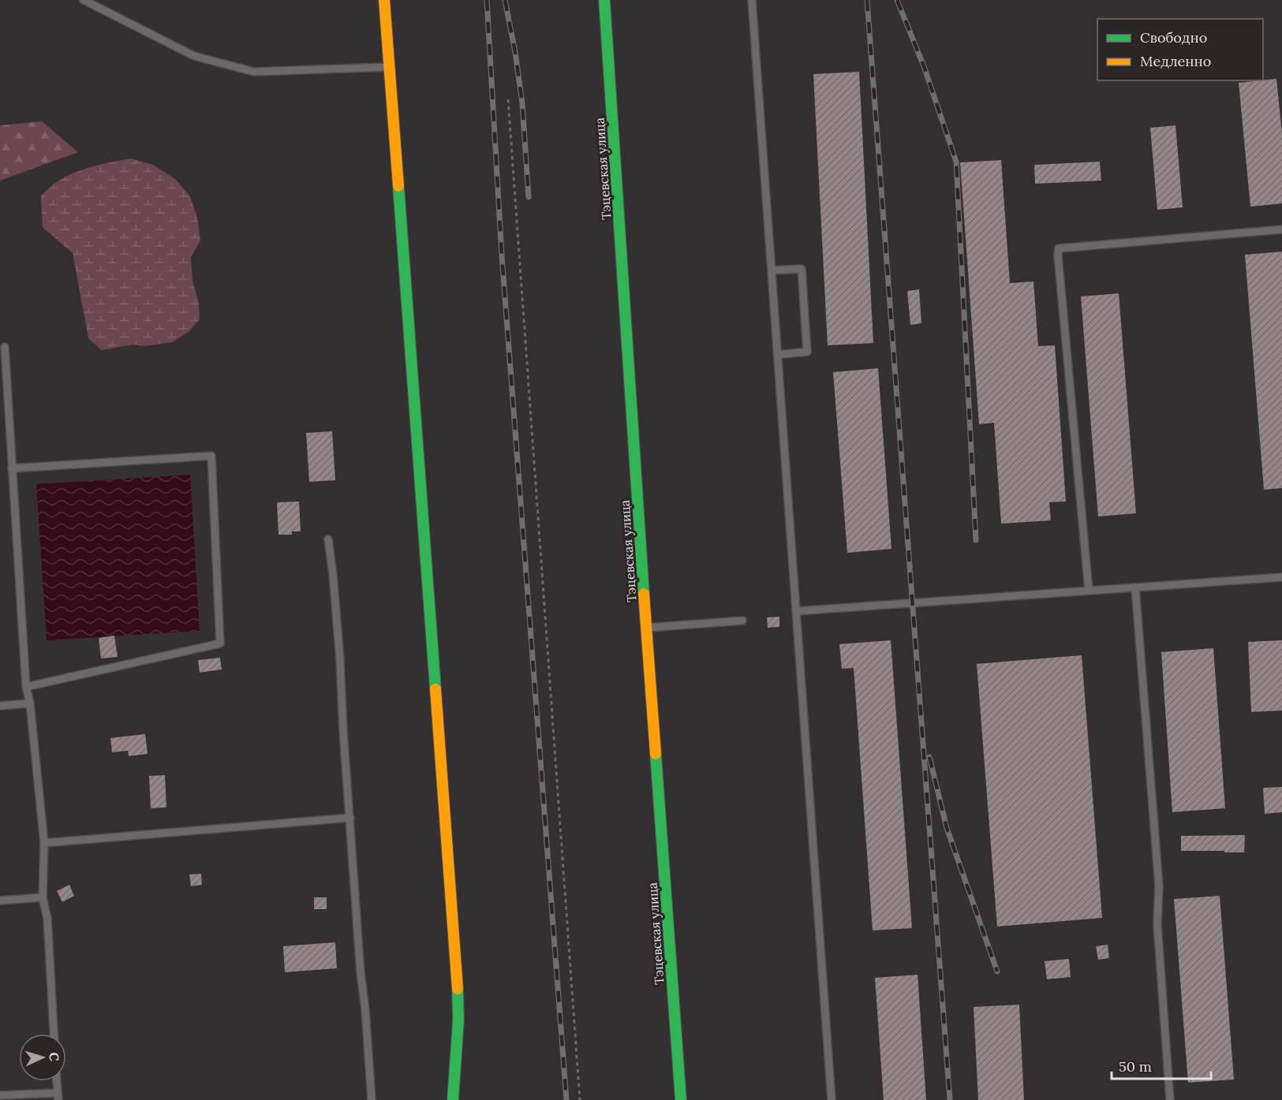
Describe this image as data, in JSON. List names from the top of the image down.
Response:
{
  "streets": {
    "street": ["Тэцевская улица"]
  },
  "legend": ["Свободно", "Медленно"],
  "scale_bar": "50 m",
  "north": "right"
}
